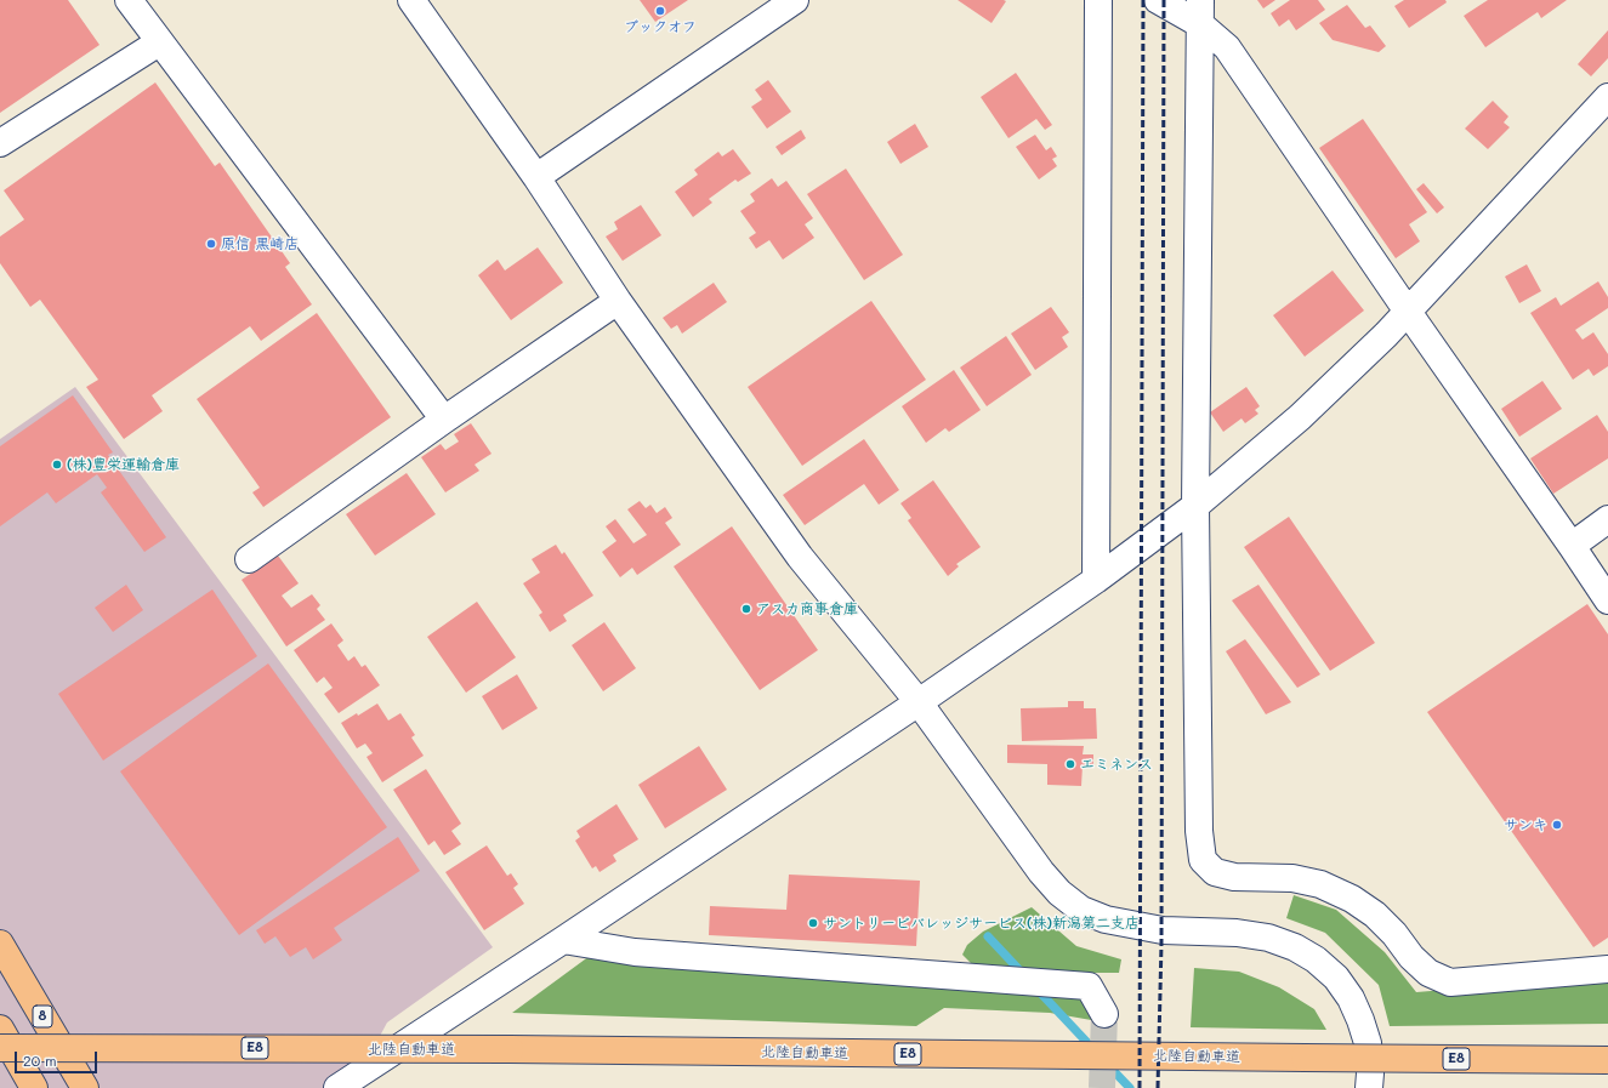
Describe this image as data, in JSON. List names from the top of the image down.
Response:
{
  "streets": {
    "highway": ["8", "E8", "北陸自動車道"]
  },
  "places": [
    "ブックオフ",
    "原信 黒崎店",
    "(株)豊栄運輸倉庫",
    "アスカ商事倉庫",
    "エミネンス",
    "サンキ",
    "サントリービバレッジサービス(株)新潟第二支店"
  ],
  "scale_bar": "20 m"
}
